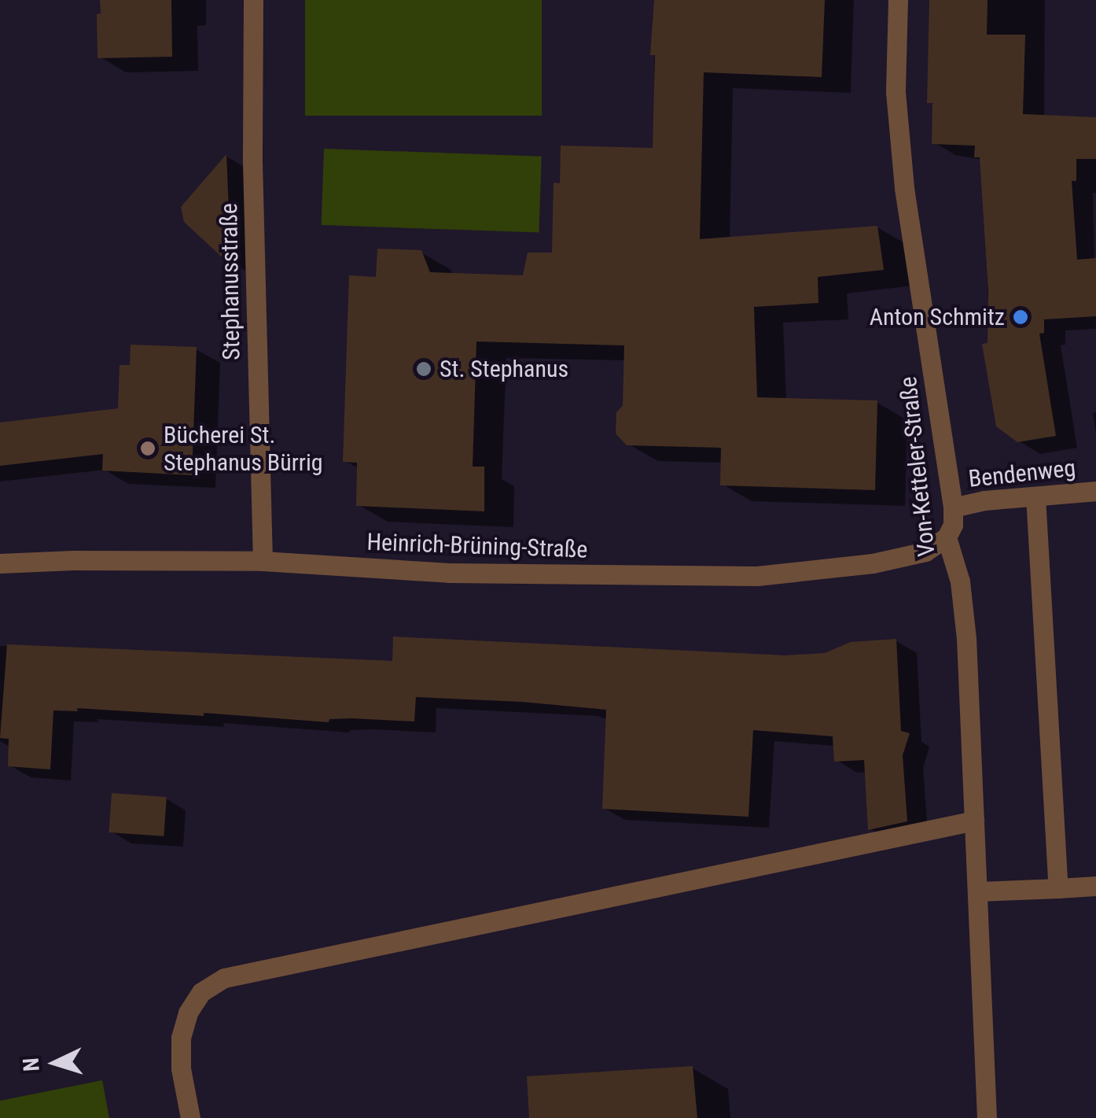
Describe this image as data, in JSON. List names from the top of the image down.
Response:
{
  "streets": {
    "street": [
      "Stephanusstraße",
      "Von-Ketteler-Straße",
      "Bendenweg",
      "Heinrich-Brüning-Straße"
    ]
  },
  "crossings": [
    ["Stephanusstraße", "Heinrich-Brüning-Straße"],
    ["Von-Ketteler-Straße", "Bendenweg"],
    ["Von-Ketteler-Straße", "Heinrich-Brüning-Straße"]
  ],
  "places": ["Anton Schmitz", "St. Stephanus", "Bücherei St. Stephanus Bürrig"],
  "north": "left"
}
